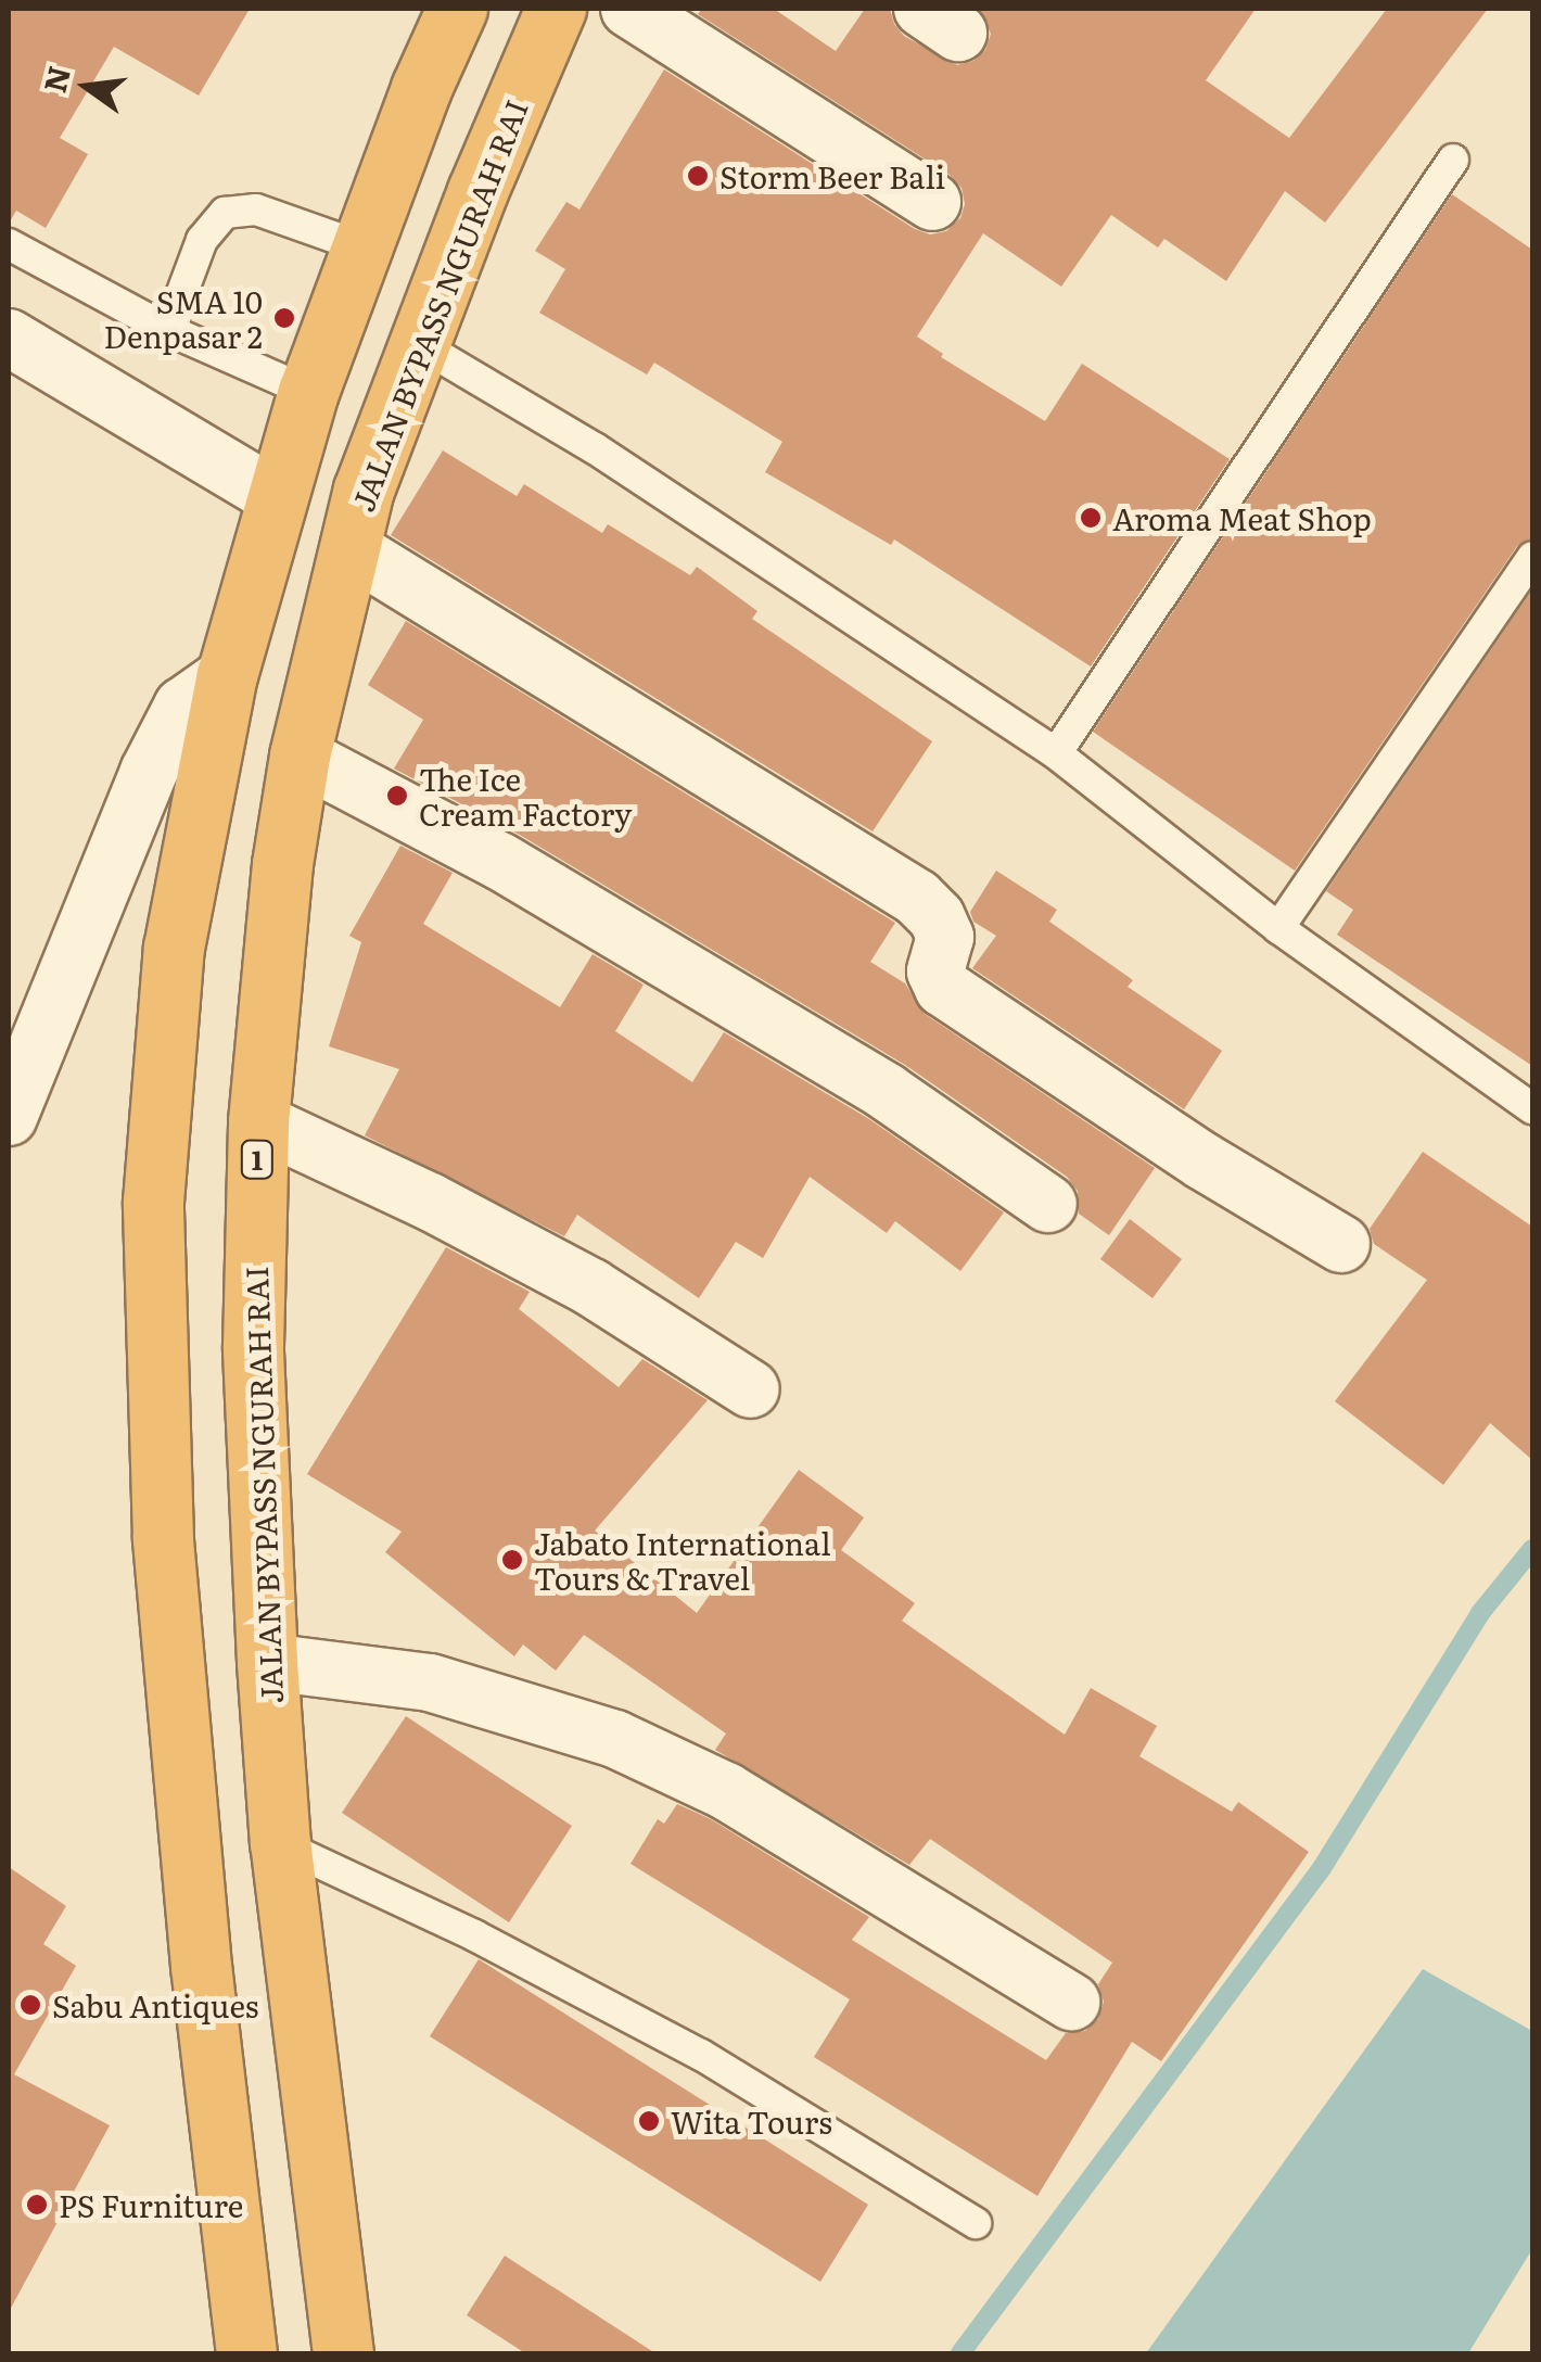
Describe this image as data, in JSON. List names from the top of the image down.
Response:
{
  "streets": {
    "highway": ["JALAN BYPASS NGURAH RAI", "1"]
  },
  "places": [
    "Storm Beer Bali",
    "SMA 10 Denpasar 2",
    "Aroma Meat Shop",
    "The Ice Cream Factory",
    "Jabato International Tours & Travel",
    "Sabu Antiques",
    "Wita Tours",
    "PS Furniture"
  ],
  "north": "left"
}
